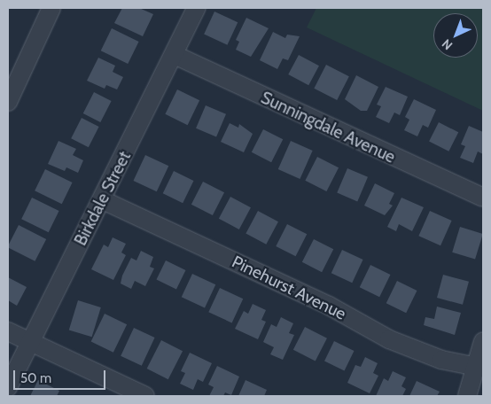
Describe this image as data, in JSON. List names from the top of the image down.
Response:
{
  "streets": {
    "street": ["Sunningdale Avenue", "Birkdale Street", "Pinehurst Avenue"]
  },
  "crossings": [
    ["Sunningdale Avenue", "Birkdale Street"],
    ["Birkdale Street", "Pinehurst Avenue"]
  ],
  "scale_bar": "50 m",
  "north": "bottom left"
}
